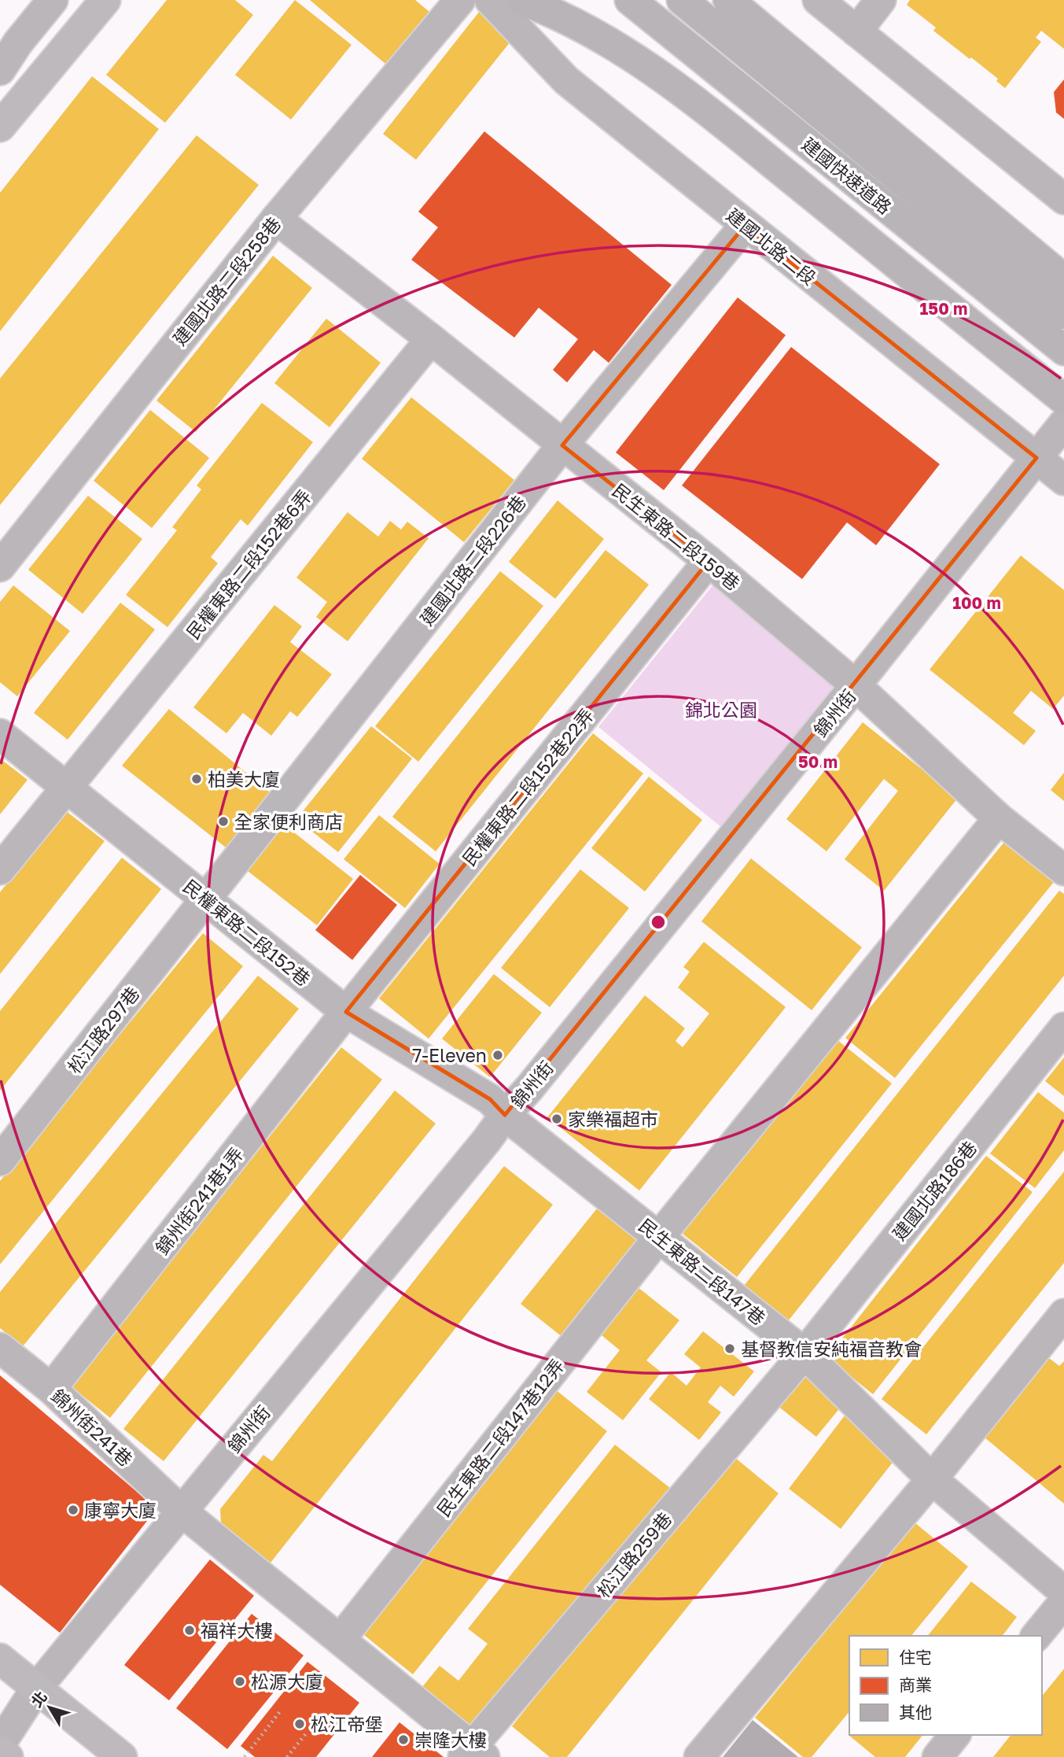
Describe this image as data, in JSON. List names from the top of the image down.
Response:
{
  "streets": {
    "highway": ["建國快速道路"],
    "street": [
      "建國北路二段",
      "建國北路二段258巷",
      "民生東路二段159巷",
      "建國北路二段226巷",
      "民權東路二段152巷6弄",
      "錦州街",
      "民權東路二段152巷22弄",
      "民權東路二段152巷",
      "松江路297巷",
      "建國北路186巷",
      "錦州街241巷1弄",
      "民生東路二段147巷",
      "錦州街241巷",
      "民生東路二段147巷12弄",
      "松江路259巷"
    ]
  },
  "crossings": [
    ["建國北路二段", "建國北路二段226巷"],
    ["建國北路二段", "錦州街"],
    ["建國北路二段258巷", "民生東路二段159巷"],
    ["民生東路二段159巷", "建國北路二段226巷"],
    ["民生東路二段159巷", "民權東路二段152巷6弄"],
    ["民生東路二段159巷", "錦州街"],
    ["民生東路二段159巷", "民權東路二段152巷22弄"],
    ["民生東路二段159巷", "民生東路二段147巷12弄"],
    ["建國北路二段226巷", "民權東路二段152巷"],
    ["建國北路二段226巷", "松江路297巷"],
    ["民權東路二段152巷6弄", "民權東路二段152巷"],
    ["錦州街", "民權東路二段152巷"],
    ["錦州街", "民生東路二段147巷"],
    ["錦州街", "錦州街241巷"],
    ["民權東路二段152巷22弄", "民權東路二段152巷"],
    ["民權東路二段152巷22弄", "錦州街241巷1弄"],
    ["民權東路二段152巷", "松江路297巷"],
    ["民權東路二段152巷", "錦州街241巷1弄"],
    ["民權東路二段152巷", "民生東路二段147巷"],
    ["建國北路186巷", "民生東路二段147巷"],
    ["建國北路186巷", "松江路259巷"],
    ["錦州街241巷1弄", "錦州街241巷"],
    ["民生東路二段147巷", "民生東路二段147巷12弄"],
    ["民生東路二段147巷", "松江路259巷"],
    ["錦州街241巷", "民生東路二段147巷12弄"],
    ["錦州街241巷", "松江路259巷"]
  ],
  "parks": ["錦北公園"],
  "places": [
    "柏美大廈",
    "全家便利商店",
    "7-Eleven",
    "家樂福超市",
    "基督教信安純福音教會",
    "康寧大廈",
    "福祥大樓",
    "松源大廈",
    "松江帝堡",
    "崇隆大樓"
  ],
  "legend": ["住宅", "商業", "其他"],
  "north": "top left",
  "rings": ["150 m", "100 m", "50 m"]
}
